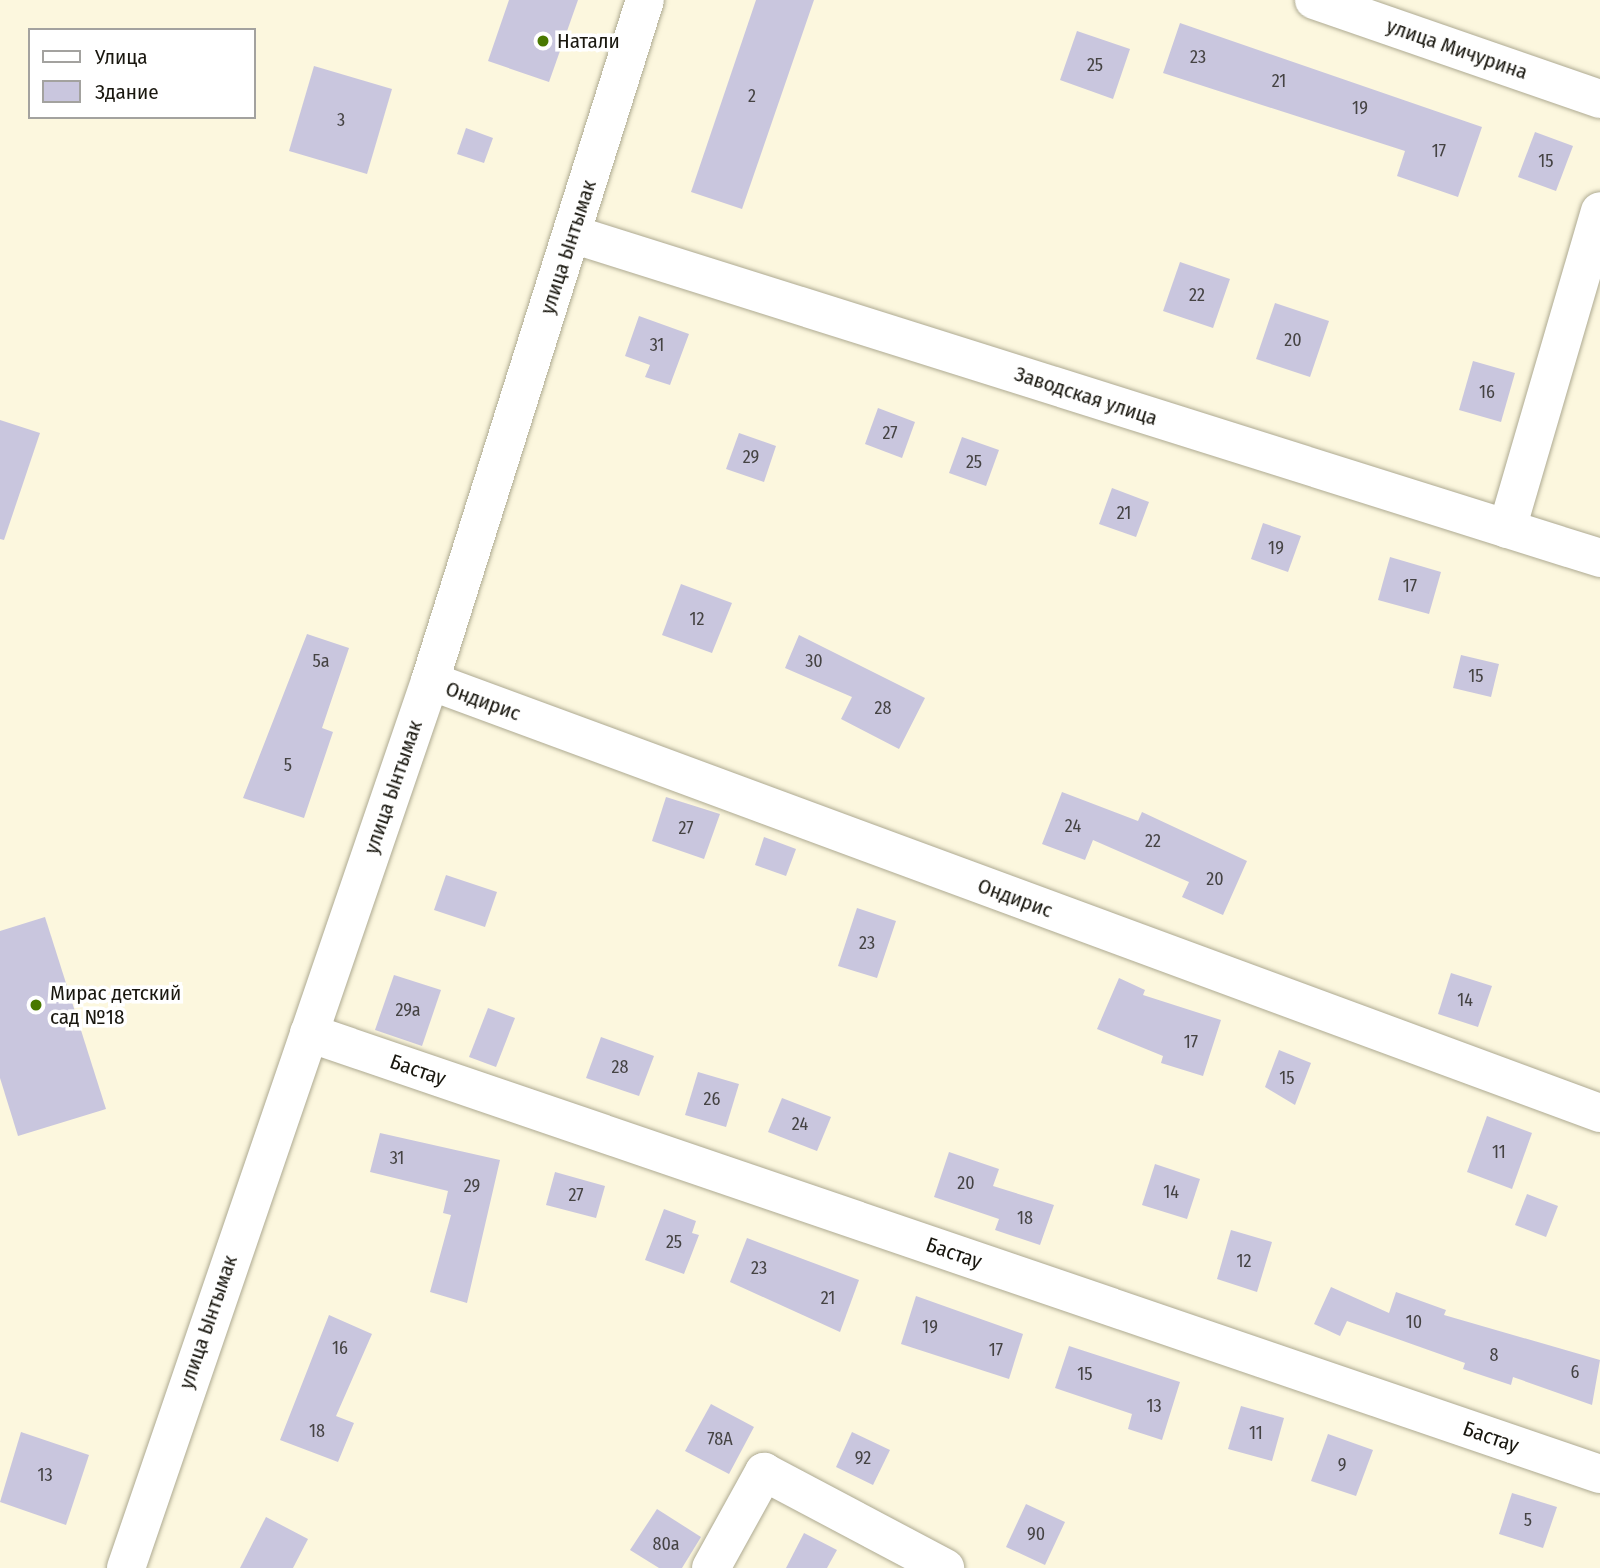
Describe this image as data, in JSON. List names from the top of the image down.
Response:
{
  "streets": {
    "street": [
      "улица Мичурина",
      "улица Ынтымак",
      "Заводская улица",
      "Ондирис",
      "Бастау"
    ]
  },
  "crossings": [
    ["улица Ынтымак", "Заводская улица"],
    ["улица Ынтымак", "Ондирис"],
    ["улица Ынтымак", "Бастау"]
  ],
  "places": ["Натали", "Мирас детский сад №18"],
  "house_numbers": [
    "23",
    "25",
    "21",
    "2",
    "19",
    "3",
    "17",
    "15",
    "22",
    "20",
    "31",
    "16",
    "27",
    "29",
    "25",
    "21",
    "19",
    "17",
    "12",
    "5а",
    "30",
    "15",
    "28",
    "5",
    "24",
    "27",
    "22",
    "20",
    "23",
    "14",
    "29а",
    "17",
    "28",
    "15",
    "26",
    "24",
    "11",
    "31",
    "20",
    "29",
    "14",
    "27",
    "18",
    "25",
    "12",
    "23",
    "21",
    "10",
    "19",
    "16",
    "17",
    "8",
    "6",
    "15",
    "13",
    "18",
    "11",
    "78А",
    "92",
    "9",
    "13",
    "5",
    "90",
    "80а"
  ],
  "legend": ["Улица", "Здание"]
}
